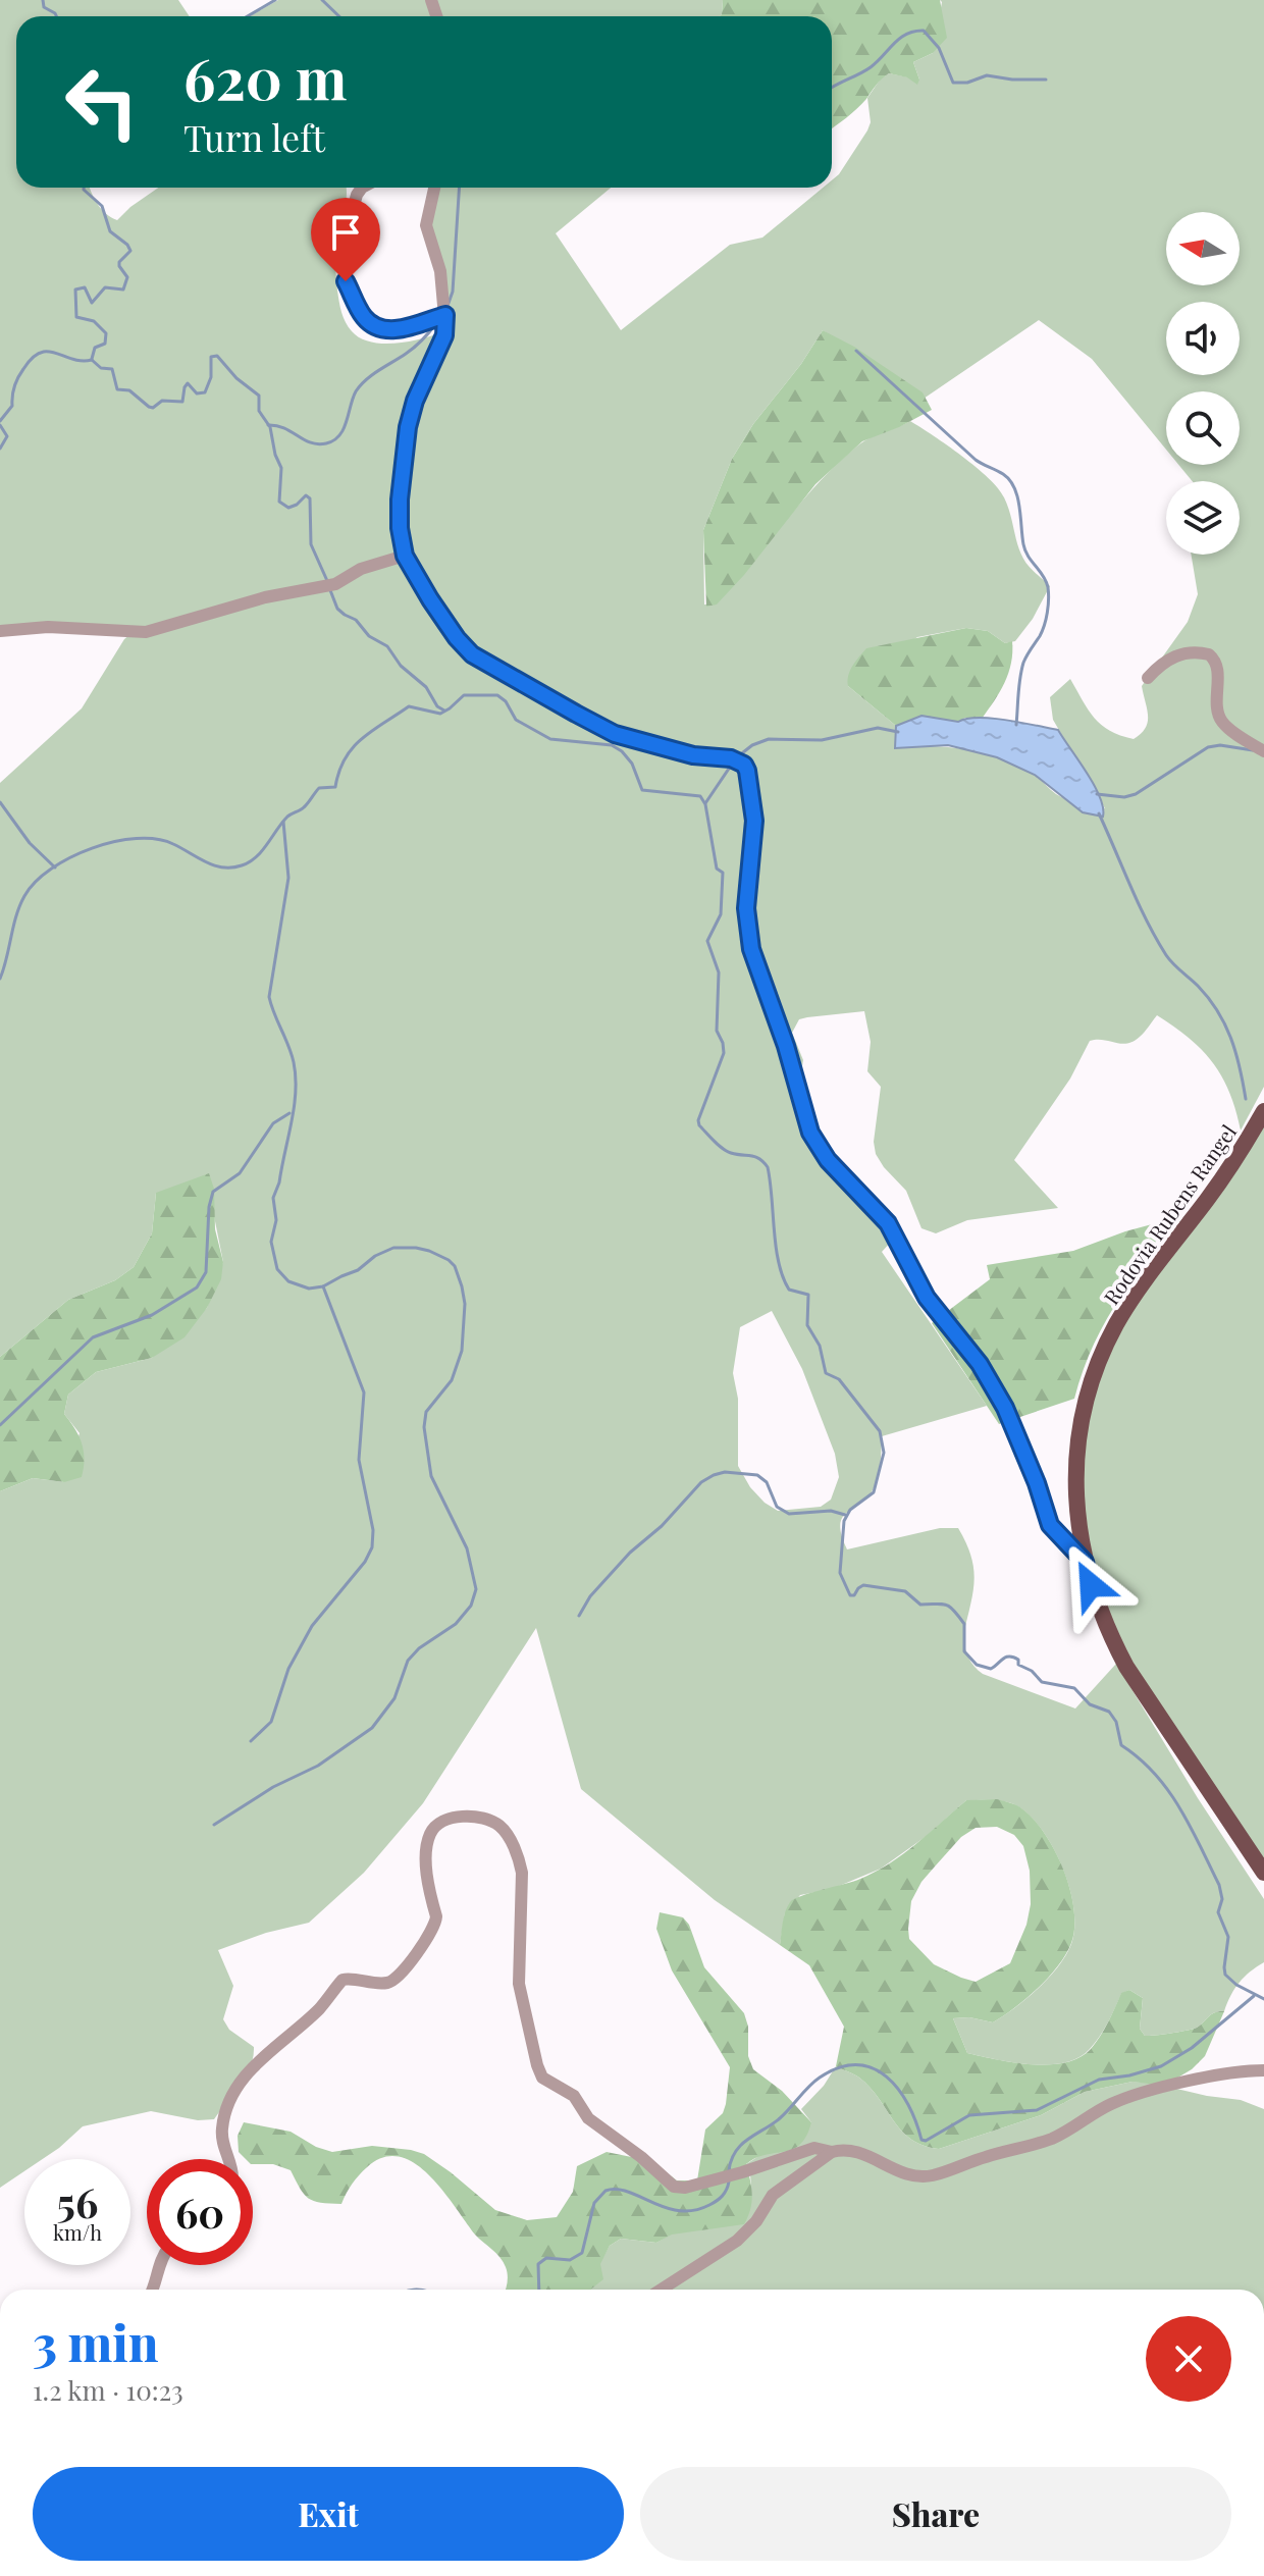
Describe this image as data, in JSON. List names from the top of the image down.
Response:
{
  "streets": {
    "main road": ["Rodovia Rubens Rangel"]
  },
  "north": "left",
  "page": {
    "turn": ["620 m", "Turn left"],
    "speed": "56 km/h",
    "limit": "60",
    "heading": ["3 min", "1.2 km · 10:23"],
    "buttons": ["Exit", "Share"]
  }
}
